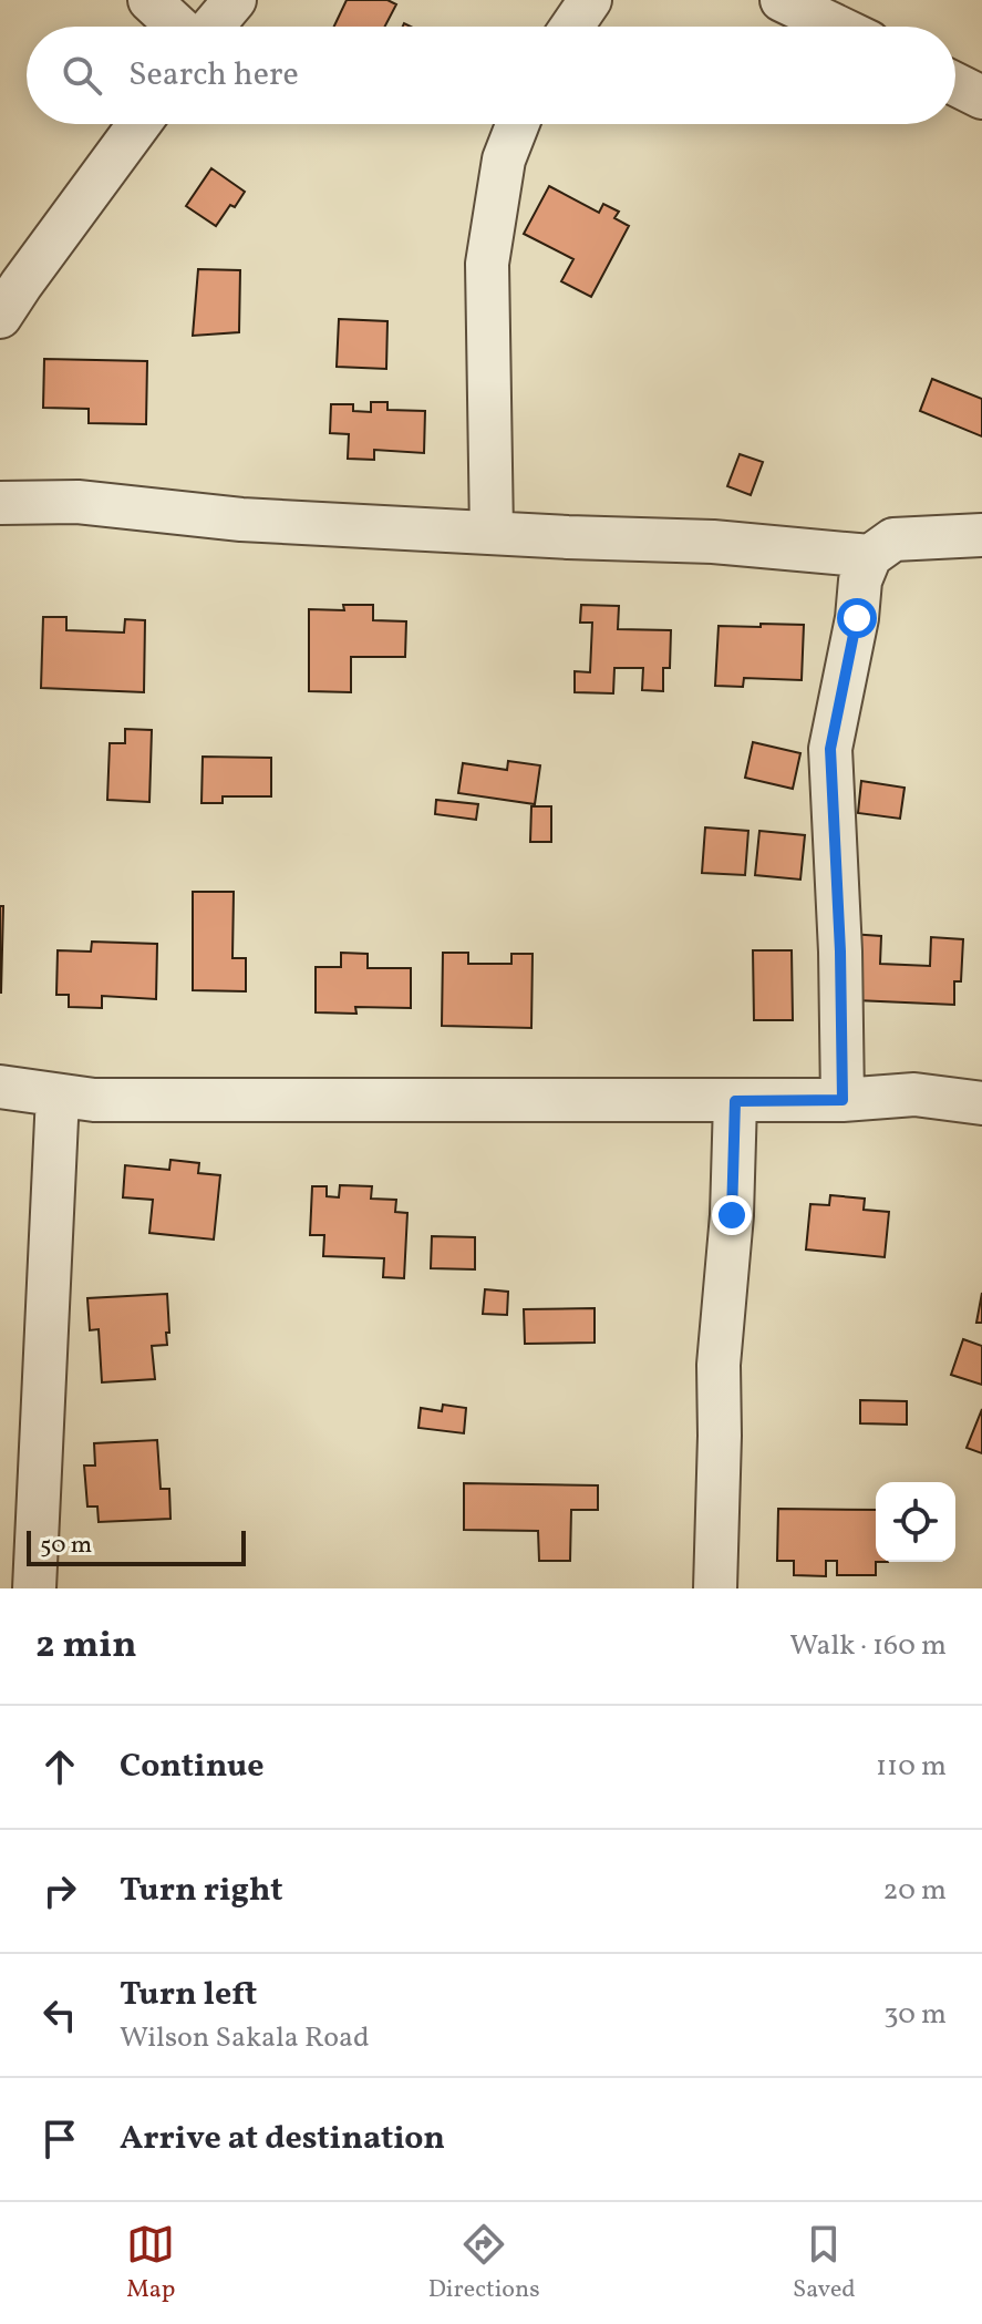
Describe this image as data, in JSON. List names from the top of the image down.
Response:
{
  "scale_bar": "50 m",
  "page": {
    "search": "Search here",
    "scale": "50 m",
    "heading": ["2 min", "Walk · 160 m"],
    "list": [
      ["Continue", "110 m"],
      ["Turn right", "20 m"],
      ["Turn left", "Wilson Sakala Road", "30 m"],
      "Arrive at destination"
    ],
    "nav": ["Map", "Directions", "Saved"]
  }
}
